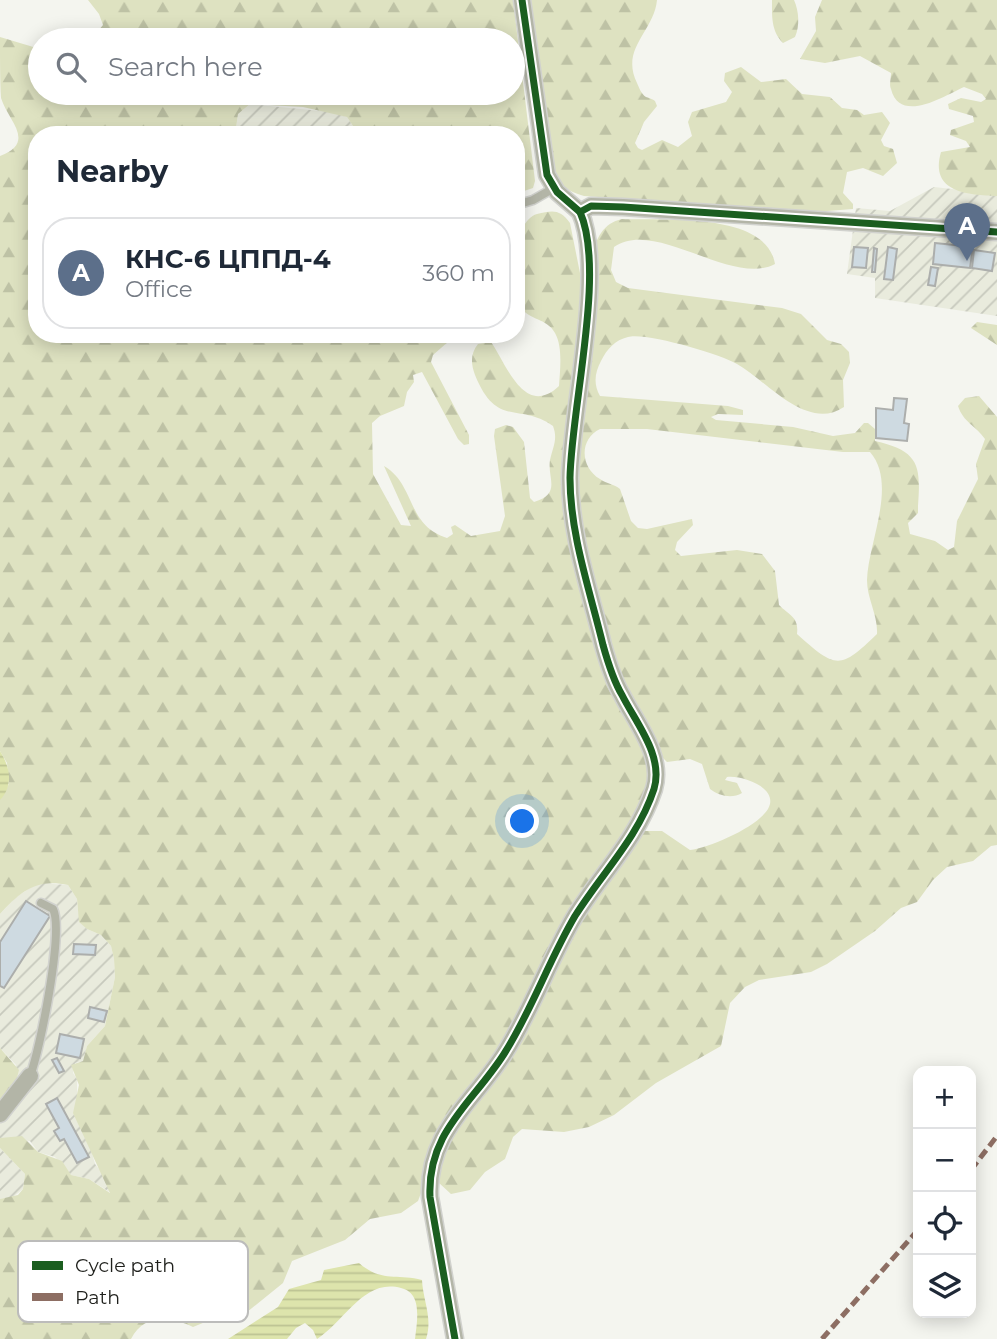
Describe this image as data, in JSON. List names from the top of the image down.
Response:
{
  "legend": ["Cycle path", "Path"],
  "page": {
    "search": "Search here",
    "heading": "Nearby",
    "pins": "A",
    "list": [
      {
        "mark": "A",
        "name": "КНС-6 ЦППД-4",
        "note": "Office",
        "value": "360 m"
      }
    ],
    "map_buttons": ["+", "−"]
  }
}
